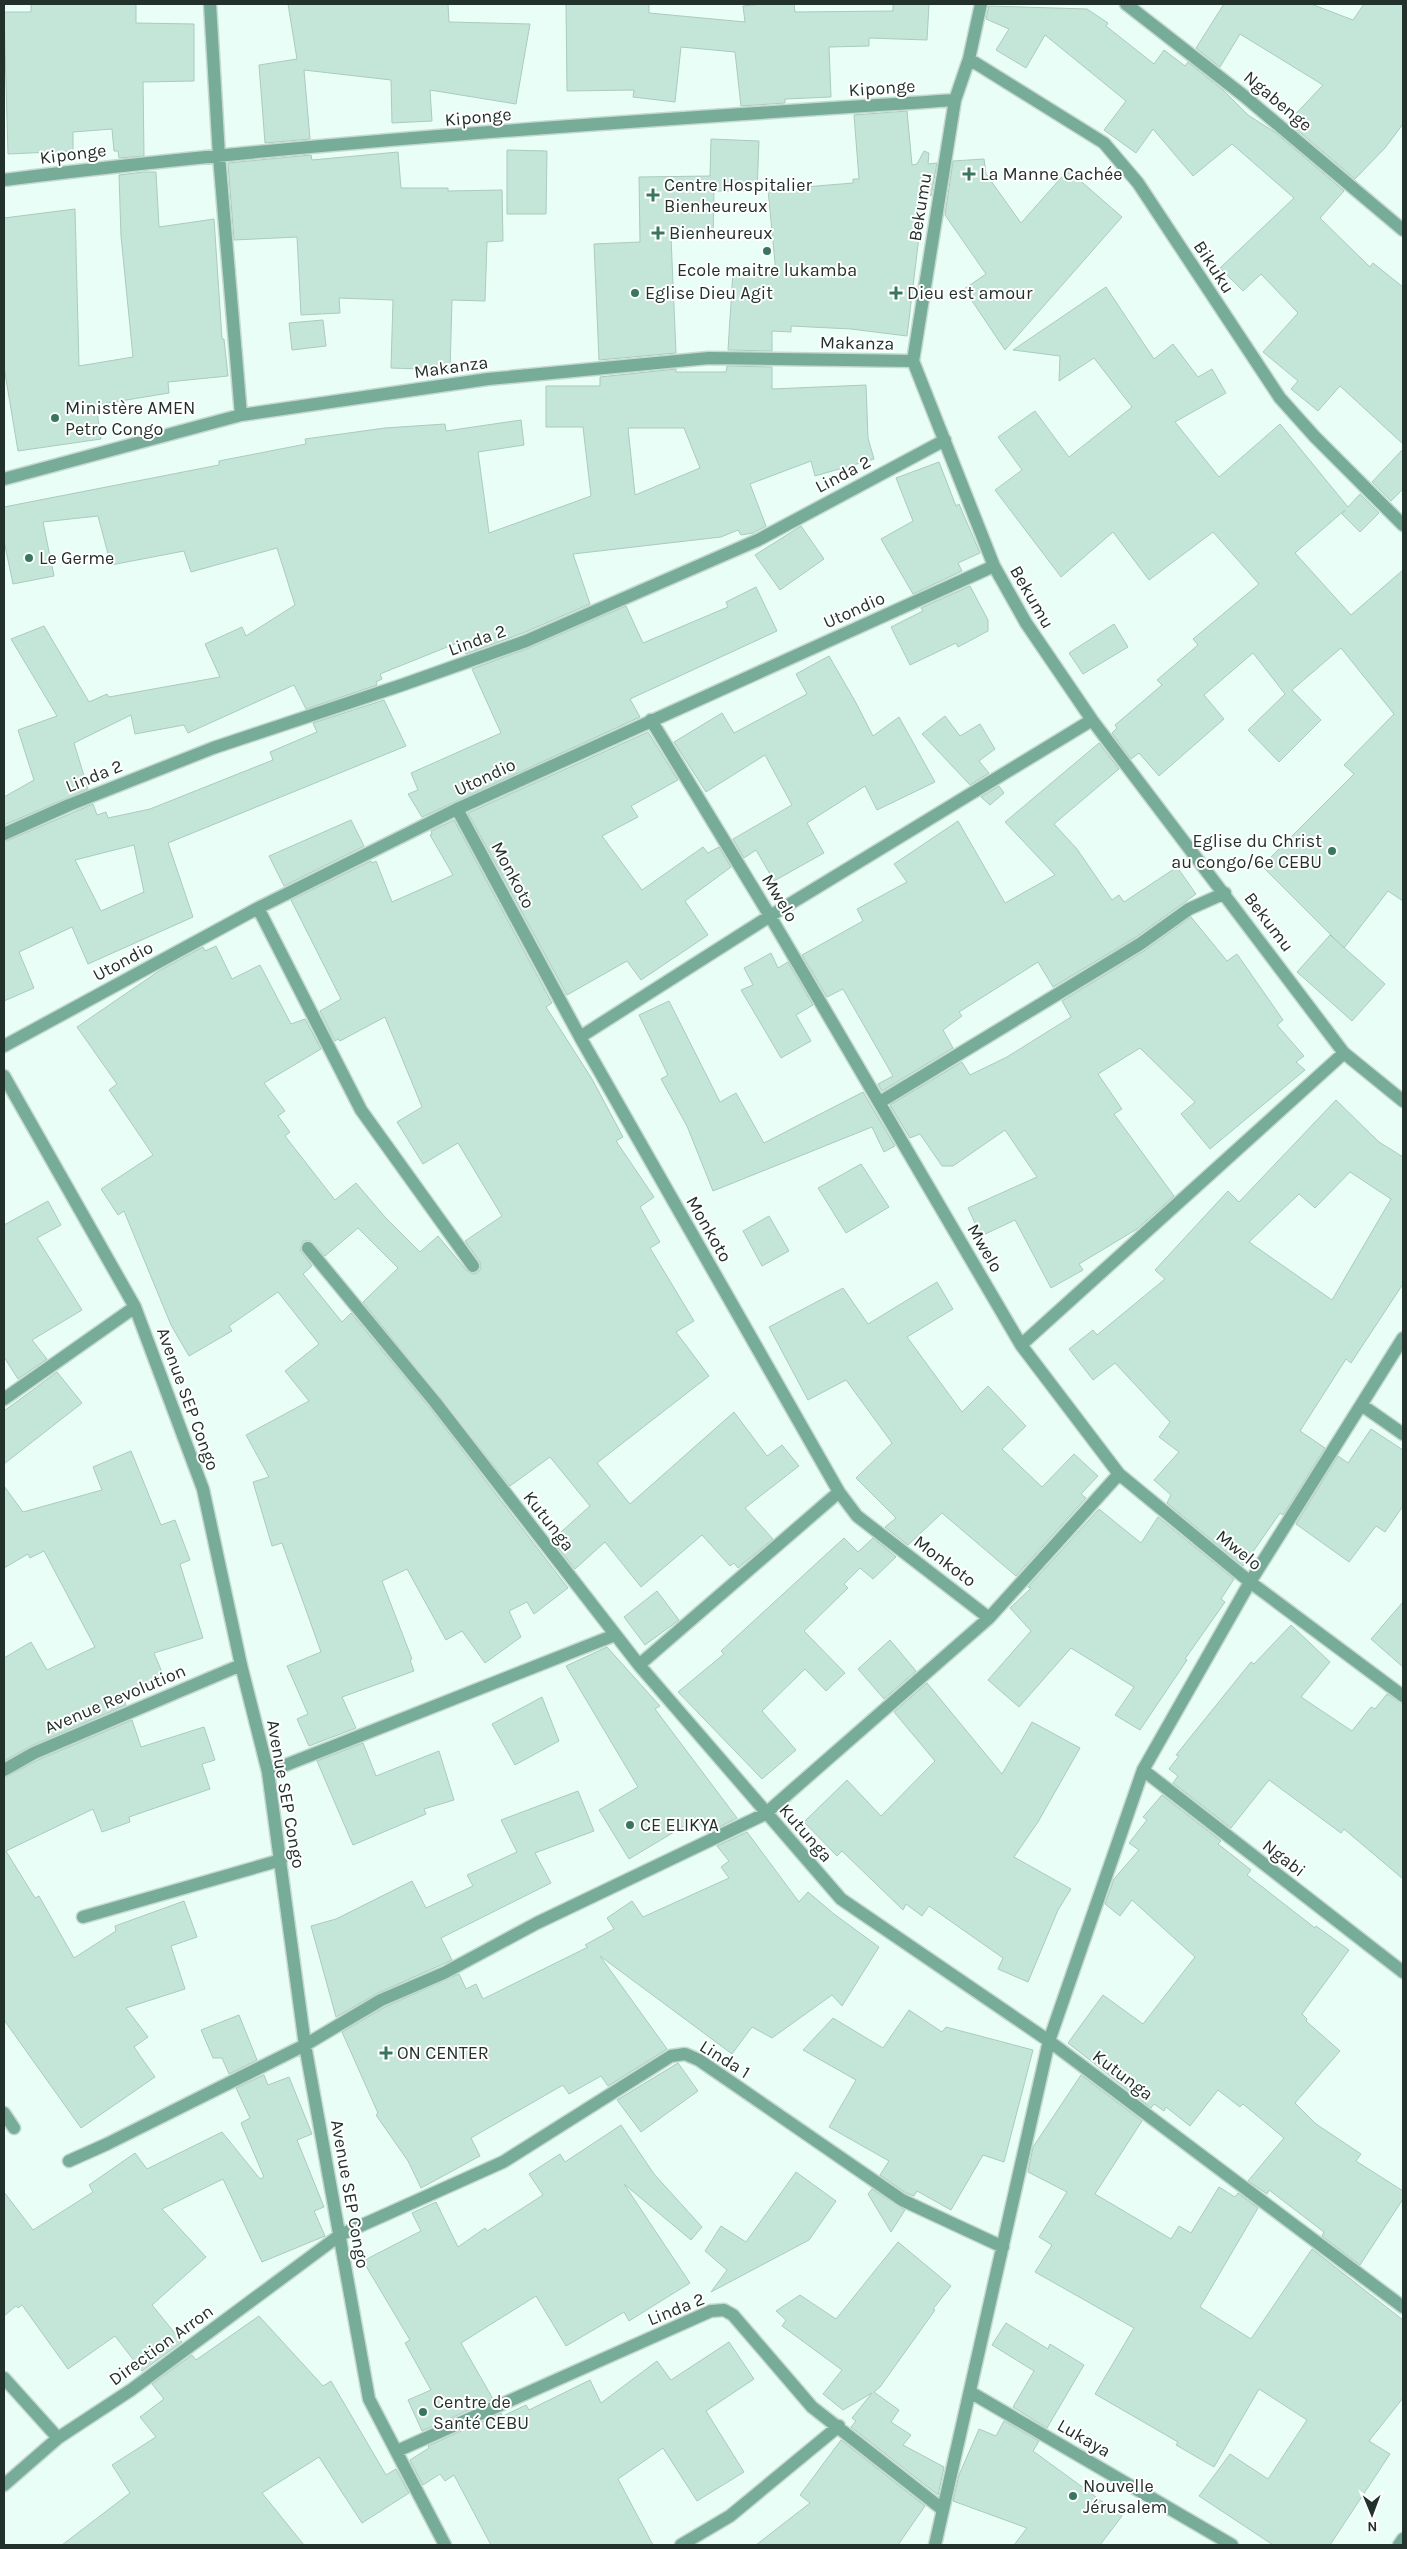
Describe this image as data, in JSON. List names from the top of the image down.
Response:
{
  "streets": {
    "street": [
      "Kiponge",
      "Ngabenge",
      "Bekumu",
      "Bikuku",
      "Makanza",
      "Linda 2",
      "Utondio",
      "Monkoto",
      "Mwelo",
      "Avenue SEP Congo",
      "Kutunga",
      "Avenue Revolution",
      "Ngabi",
      "Linda 1",
      "Direction Arron",
      "Lukaya"
    ]
  },
  "crossings": [
    ["Kiponge", "Bekumu"],
    ["Bekumu", "Bikuku"],
    ["Bekumu", "Makanza"],
    ["Bekumu", "Linda 2"],
    ["Bekumu", "Utondio"],
    ["Linda 2", "Avenue SEP Congo"],
    ["Utondio", "Monkoto"],
    ["Utondio", "Mwelo"],
    ["Avenue SEP Congo", "Avenue Revolution"],
    ["Avenue SEP Congo", "Linda 1"],
    ["Avenue SEP Congo", "Direction Arron"],
    ["Linda 1", "Direction Arron"]
  ],
  "places": {
    "health": [
      "La Manne Cachée",
      "Centre Hospitalier Bienheureux",
      "Bienheureux",
      "Dieu est amour",
      "ON CENTER"
    ],
    "other": [
      "Ecole maitre lukamba",
      "Eglise Dieu Agit",
      "Ministère AMEN Petro Congo",
      "Le Germe",
      "Eglise du Christ au congo/6e CEBU",
      "CE ELIKYA",
      "Centre de Santé CEBU",
      "Nouvelle Jérusalem"
    ]
  },
  "north": "bottom"
}
